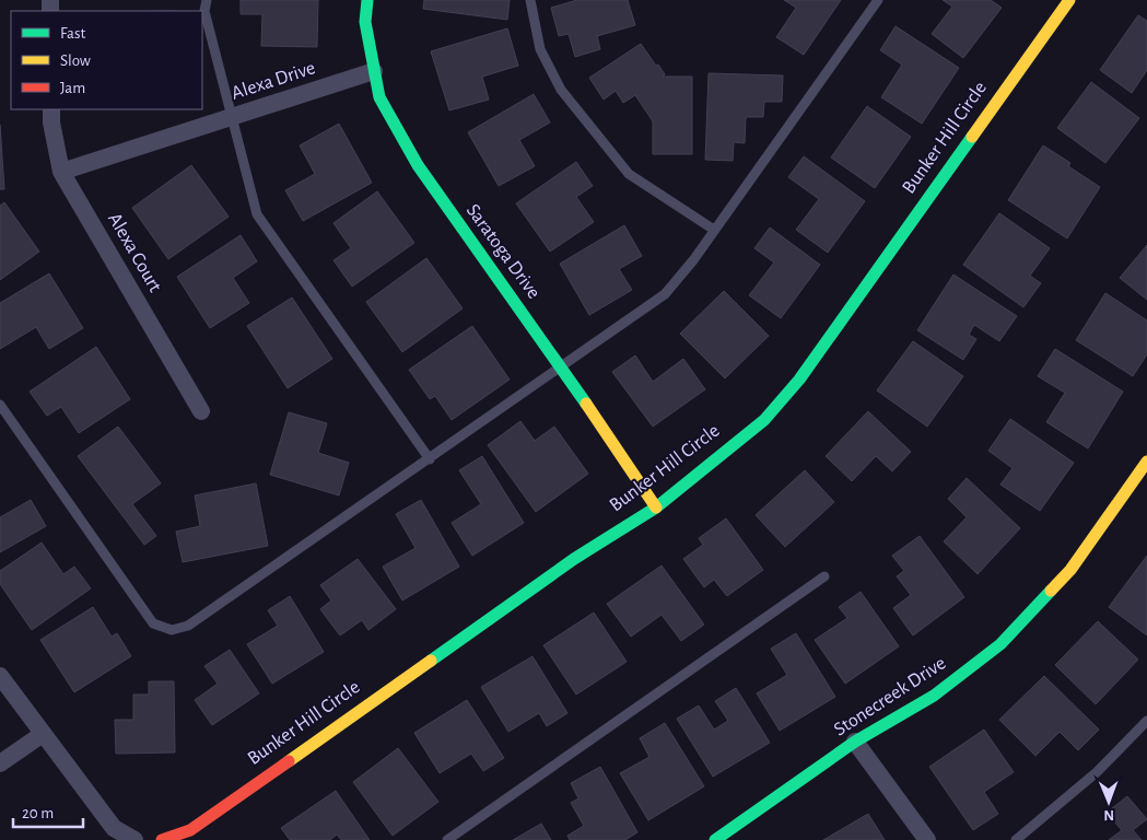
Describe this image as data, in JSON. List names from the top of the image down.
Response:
{
  "streets": {
    "street": [
      "Alexa Drive",
      "Bunker Hill Circle",
      "Saratoga Drive",
      "Alexa Court",
      "Stonecreek Drive"
    ]
  },
  "crossings": [
    ["Alexa Drive", "Saratoga Drive"],
    ["Alexa Drive", "Alexa Court"],
    ["Bunker Hill Circle", "Saratoga Drive"]
  ],
  "legend": ["Fast", "Slow", "Jam"],
  "scale_bar": "20 m",
  "north": "bottom"
}
